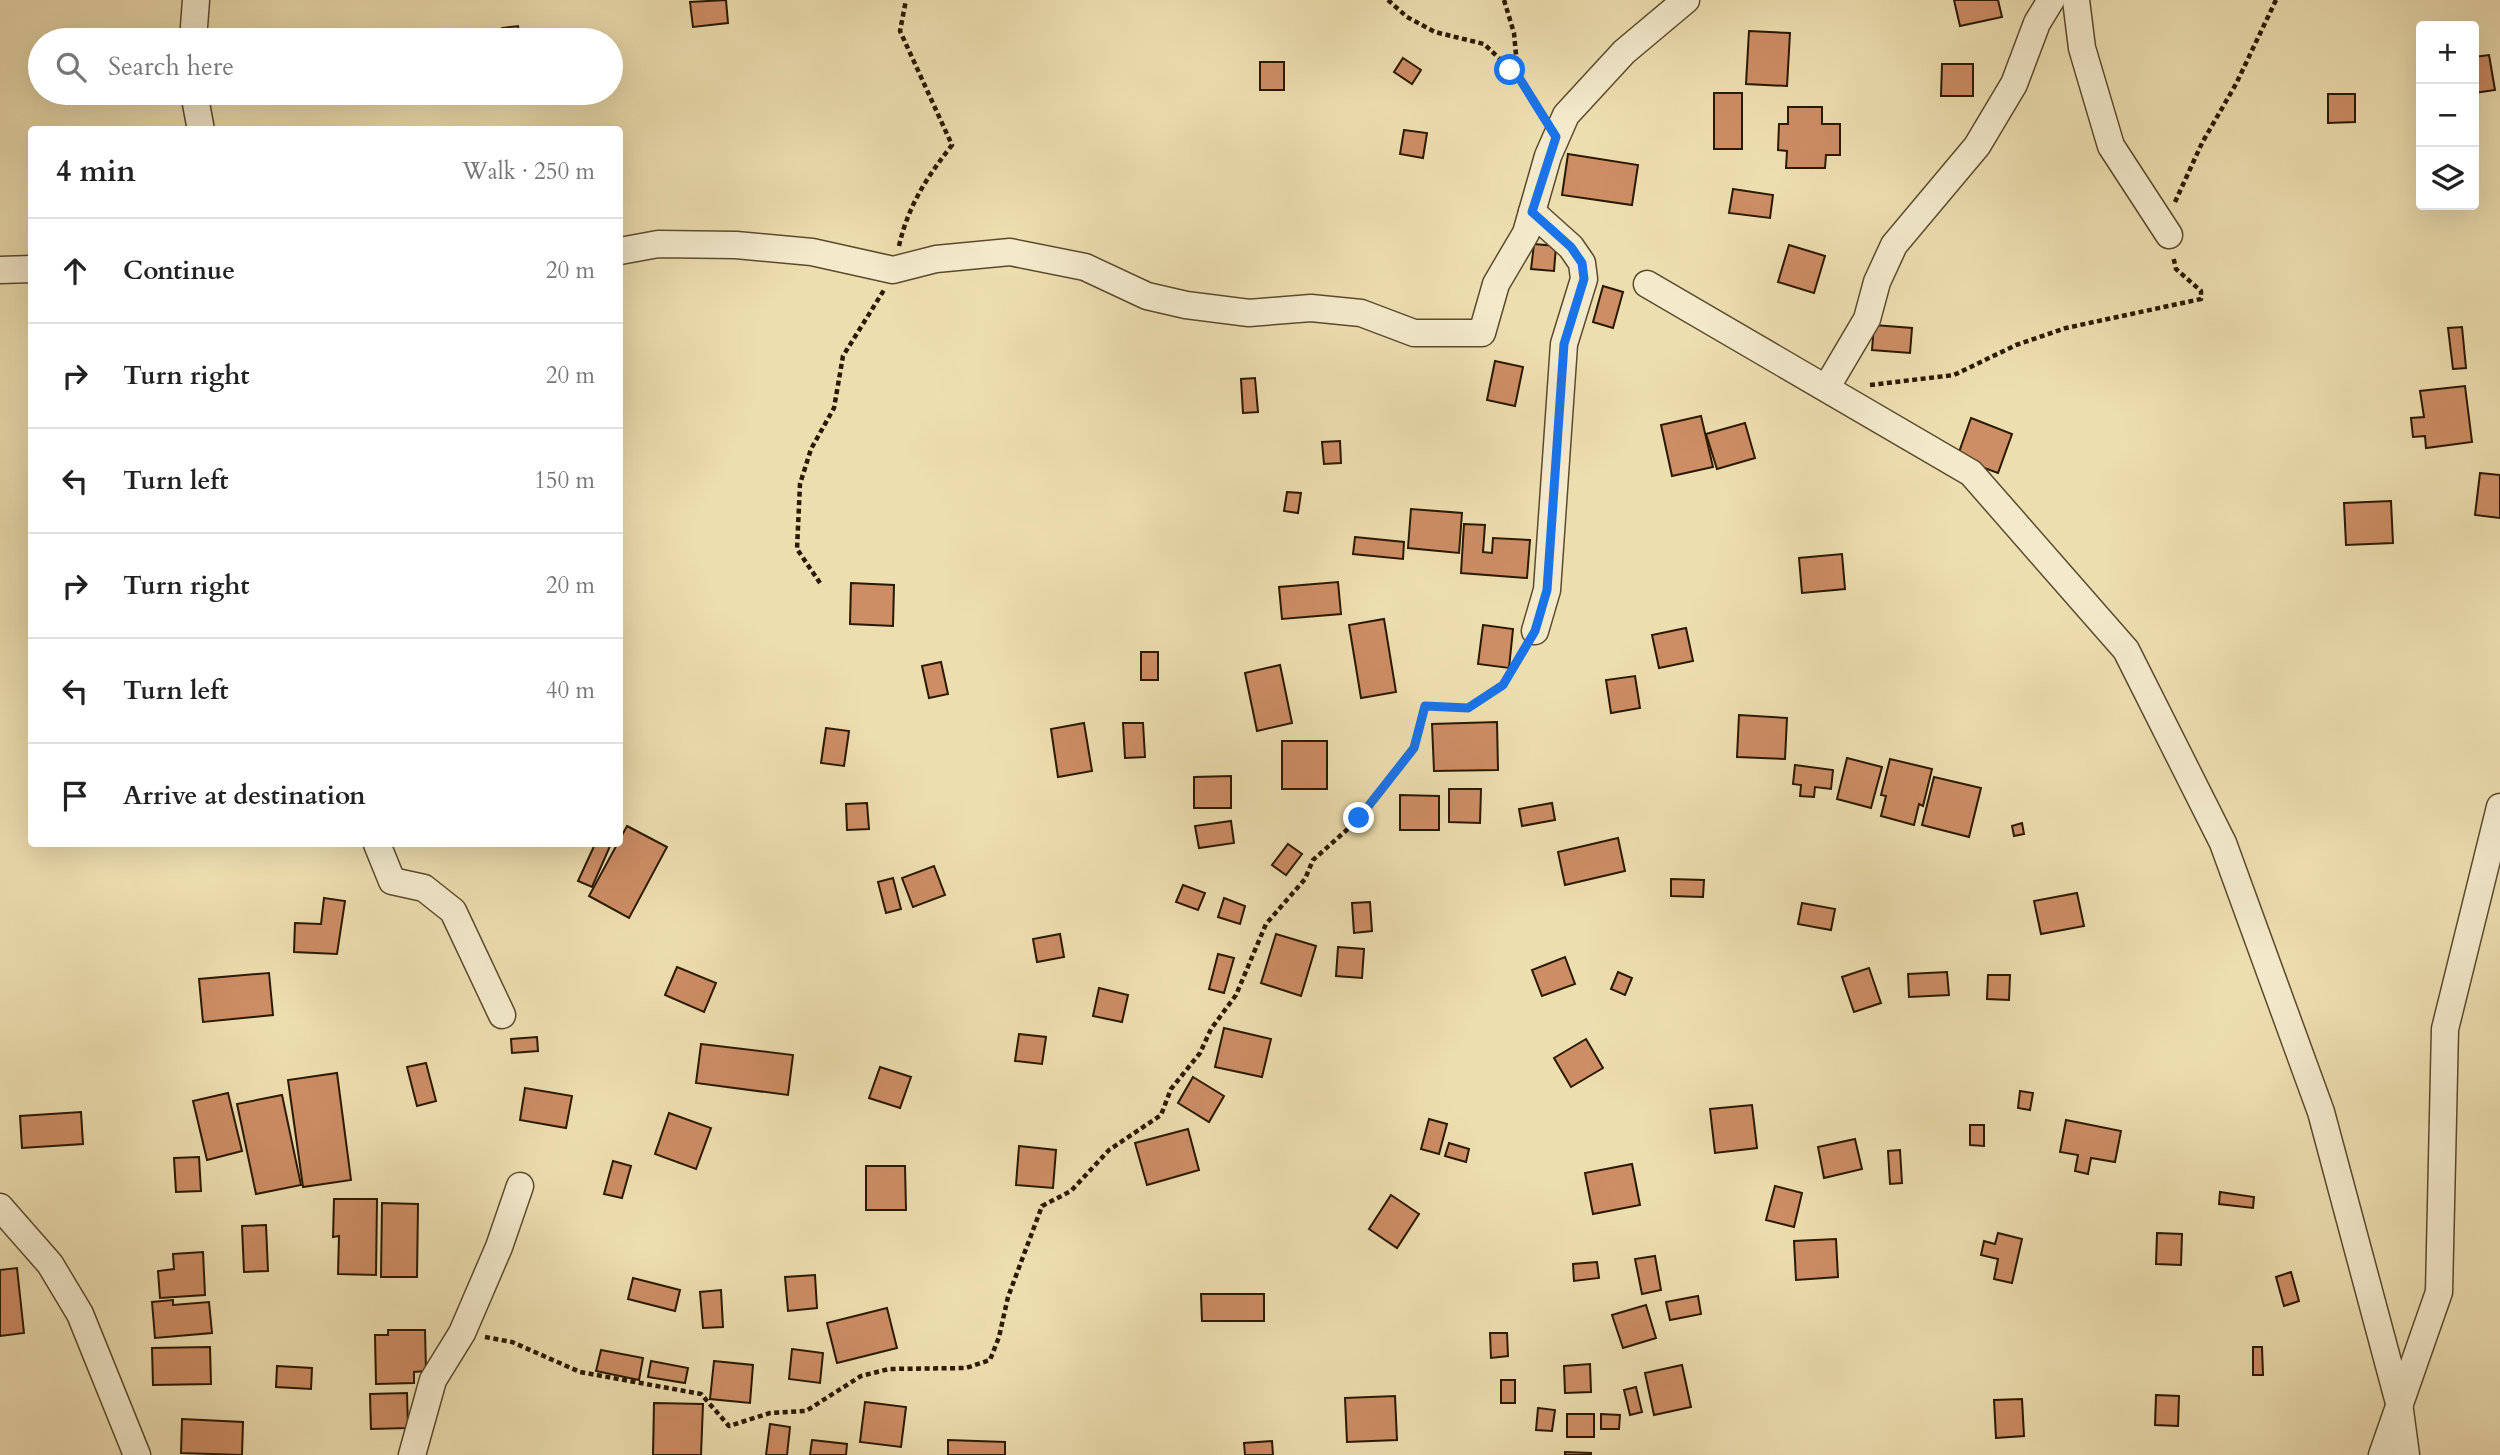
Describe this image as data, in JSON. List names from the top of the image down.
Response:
{
  "page": {
    "map_buttons": ["+", "−"],
    "search": "Search here",
    "heading": ["4 min", "Walk · 250 m"],
    "list": [
      ["Continue", "20 m"],
      ["Turn right", "20 m"],
      ["Turn left", "150 m"],
      ["Turn right", "20 m"],
      ["Turn left", "40 m"],
      "Arrive at destination"
    ]
  }
}
